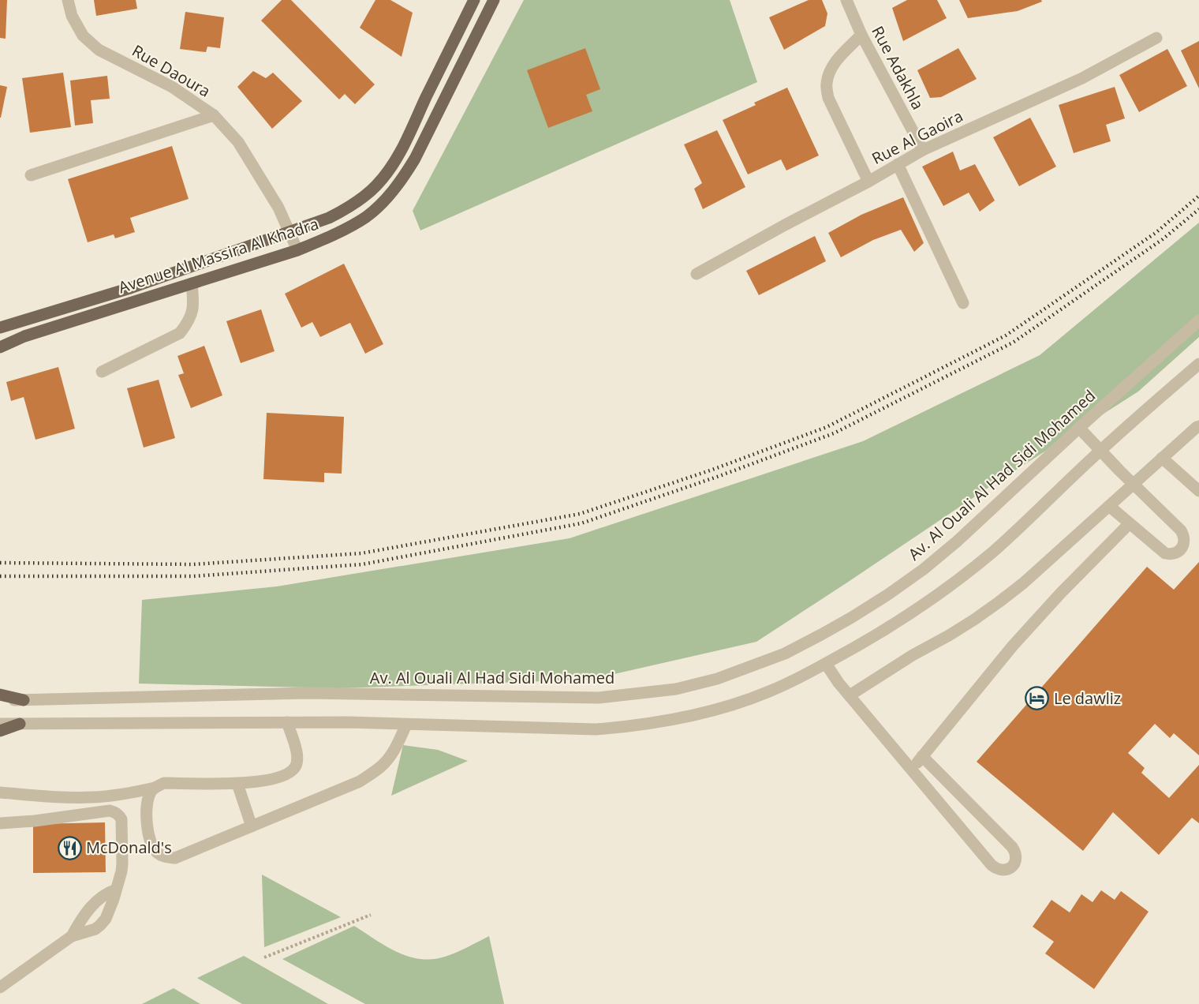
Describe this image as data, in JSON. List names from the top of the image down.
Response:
{
  "streets": {
    "main road": ["Avenue Al Massira Al Khadra"],
    "street": [
      "Rue Adakhla",
      "Rue Daoura",
      "Rue Al Gaoira",
      "Av. Al Ouali Al Had Sidi Mohamed"
    ]
  },
  "crossings": [
    ["Rue Adakhla", "Rue Al Gaoira"],
    ["Rue Daoura", "Avenue Al Massira Al Khadra"]
  ],
  "places": {
    "hotel": ["Le dawliz"],
    "restaurant": ["McDonald's"]
  }
}
